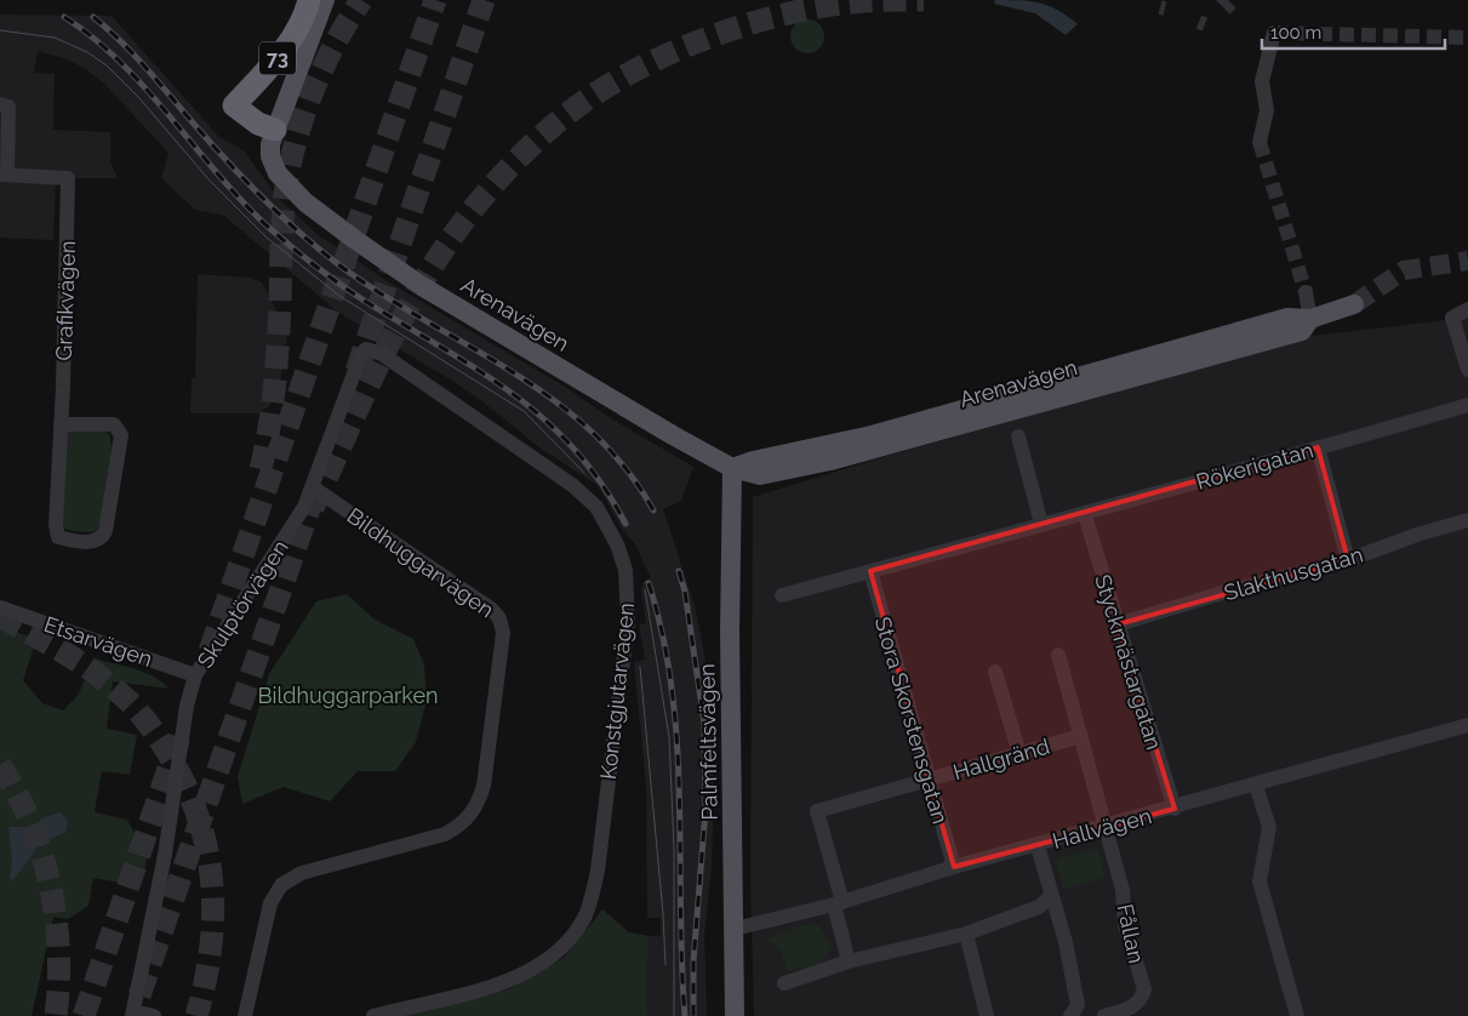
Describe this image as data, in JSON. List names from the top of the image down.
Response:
{
  "streets": {
    "highway": ["73"],
    "main road": ["Arenavägen", "Palmfeltsvägen"],
    "street": [
      "Grafikvägen",
      "Rökerigatan",
      "Bildhuggarvägen",
      "Slakthusgatan",
      "Skulptörvägen",
      "Etsarvägen",
      "Styckmästargatan",
      "Konstgjutarvägen",
      "Stora Skorstensgatan",
      "Hallgränd",
      "Hallvägen",
      "Fållan"
    ]
  },
  "crossings": [
    ["73", "Arenavägen"],
    ["Arenavägen", "Palmfeltsvägen"],
    ["Rökerigatan", "Styckmästargatan"],
    ["Rökerigatan", "Stora Skorstensgatan"],
    ["Bildhuggarvägen", "Skulptörvägen"],
    ["Slakthusgatan", "Styckmästargatan"],
    ["Skulptörvägen", "Etsarvägen"],
    ["Skulptörvägen", "Konstgjutarvägen"],
    ["Styckmästargatan", "Hallvägen"],
    ["Stora Skorstensgatan", "Hallgränd"],
    ["Stora Skorstensgatan", "Hallvägen"],
    ["Palmfeltsvägen", "Hallvägen"],
    ["Hallgränd", "Hallvägen"],
    ["Hallvägen", "Fållan"]
  ],
  "parks": ["Bildhuggarparken"],
  "scale_bar": "100 m"
}
